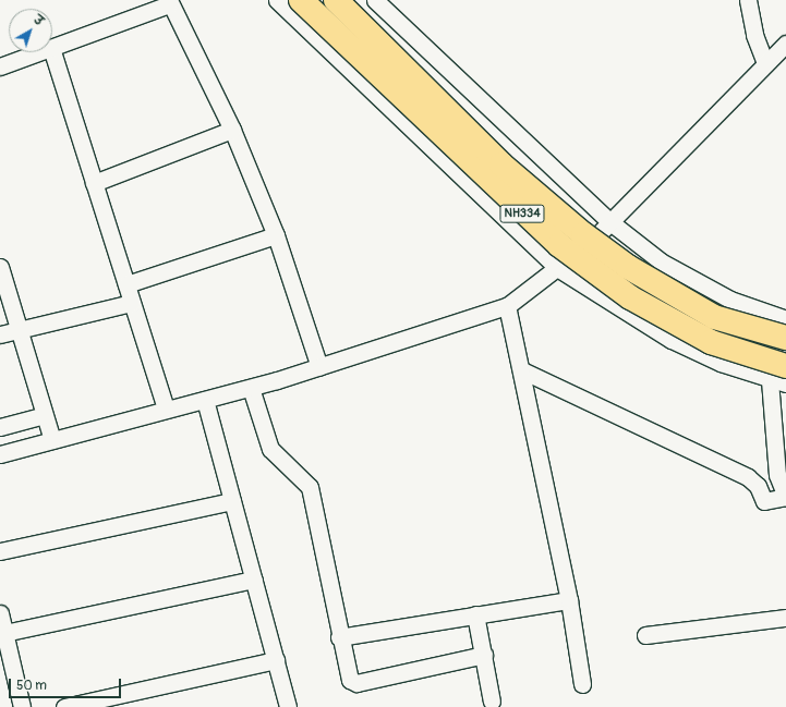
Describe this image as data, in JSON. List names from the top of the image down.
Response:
{
  "streets": {
    "highway": ["NH334"]
  },
  "scale_bar": "50 m",
  "north": "top right"
}
